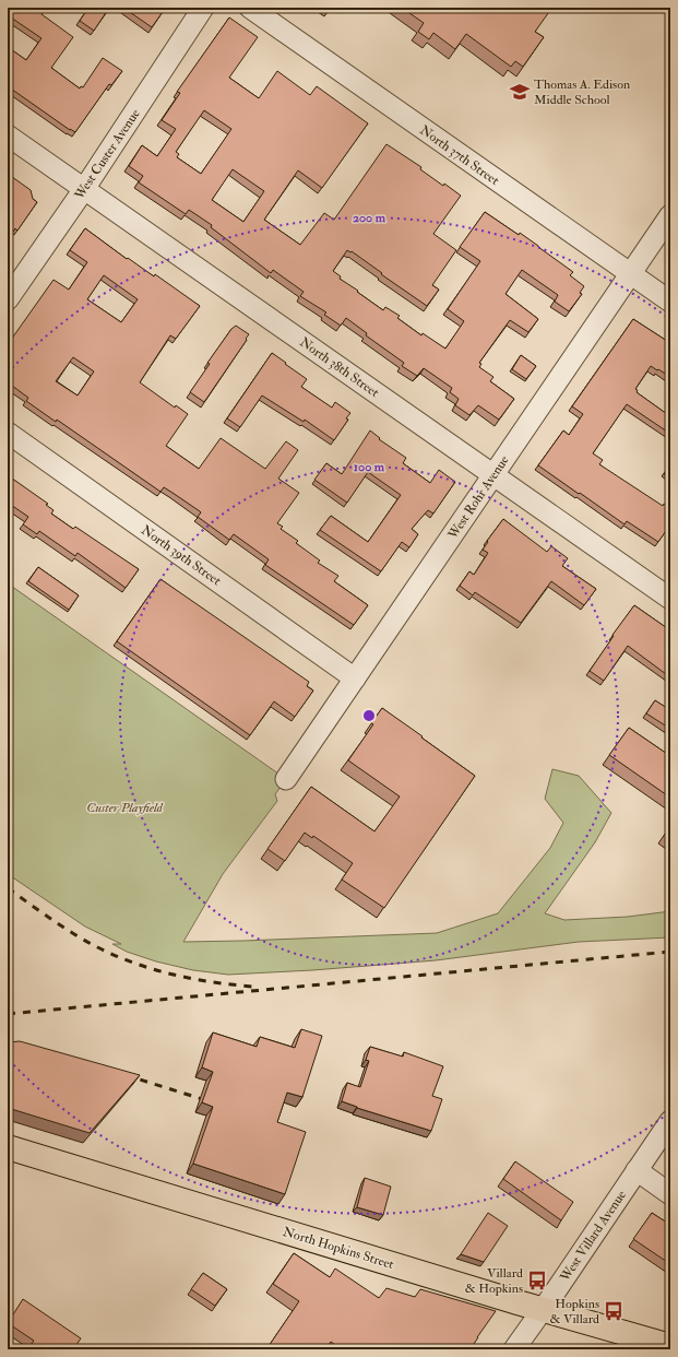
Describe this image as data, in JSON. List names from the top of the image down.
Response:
{
  "streets": {
    "main road": ["North Hopkins Street"],
    "street": [
      "West Custer Avenue",
      "North 37th Street",
      "North 38th Street",
      "West Rohr Avenue",
      "North 39th Street",
      "West Villard Avenue"
    ]
  },
  "crossings": [
    ["West Custer Avenue", "North 38th Street"],
    ["North 37th Street", "West Rohr Avenue"],
    ["North 38th Street", "West Rohr Avenue"],
    ["West Rohr Avenue", "North 39th Street"],
    ["West Villard Avenue", "North Hopkins Street"]
  ],
  "parks": ["Custer Playfield"],
  "places": {
    "school or university": ["Thomas A. Edison Middle School"],
    "bus stop": ["Villard & Hopkins", "Hopkins & Villard"]
  },
  "rings": ["200 m", "100 m"]
}
